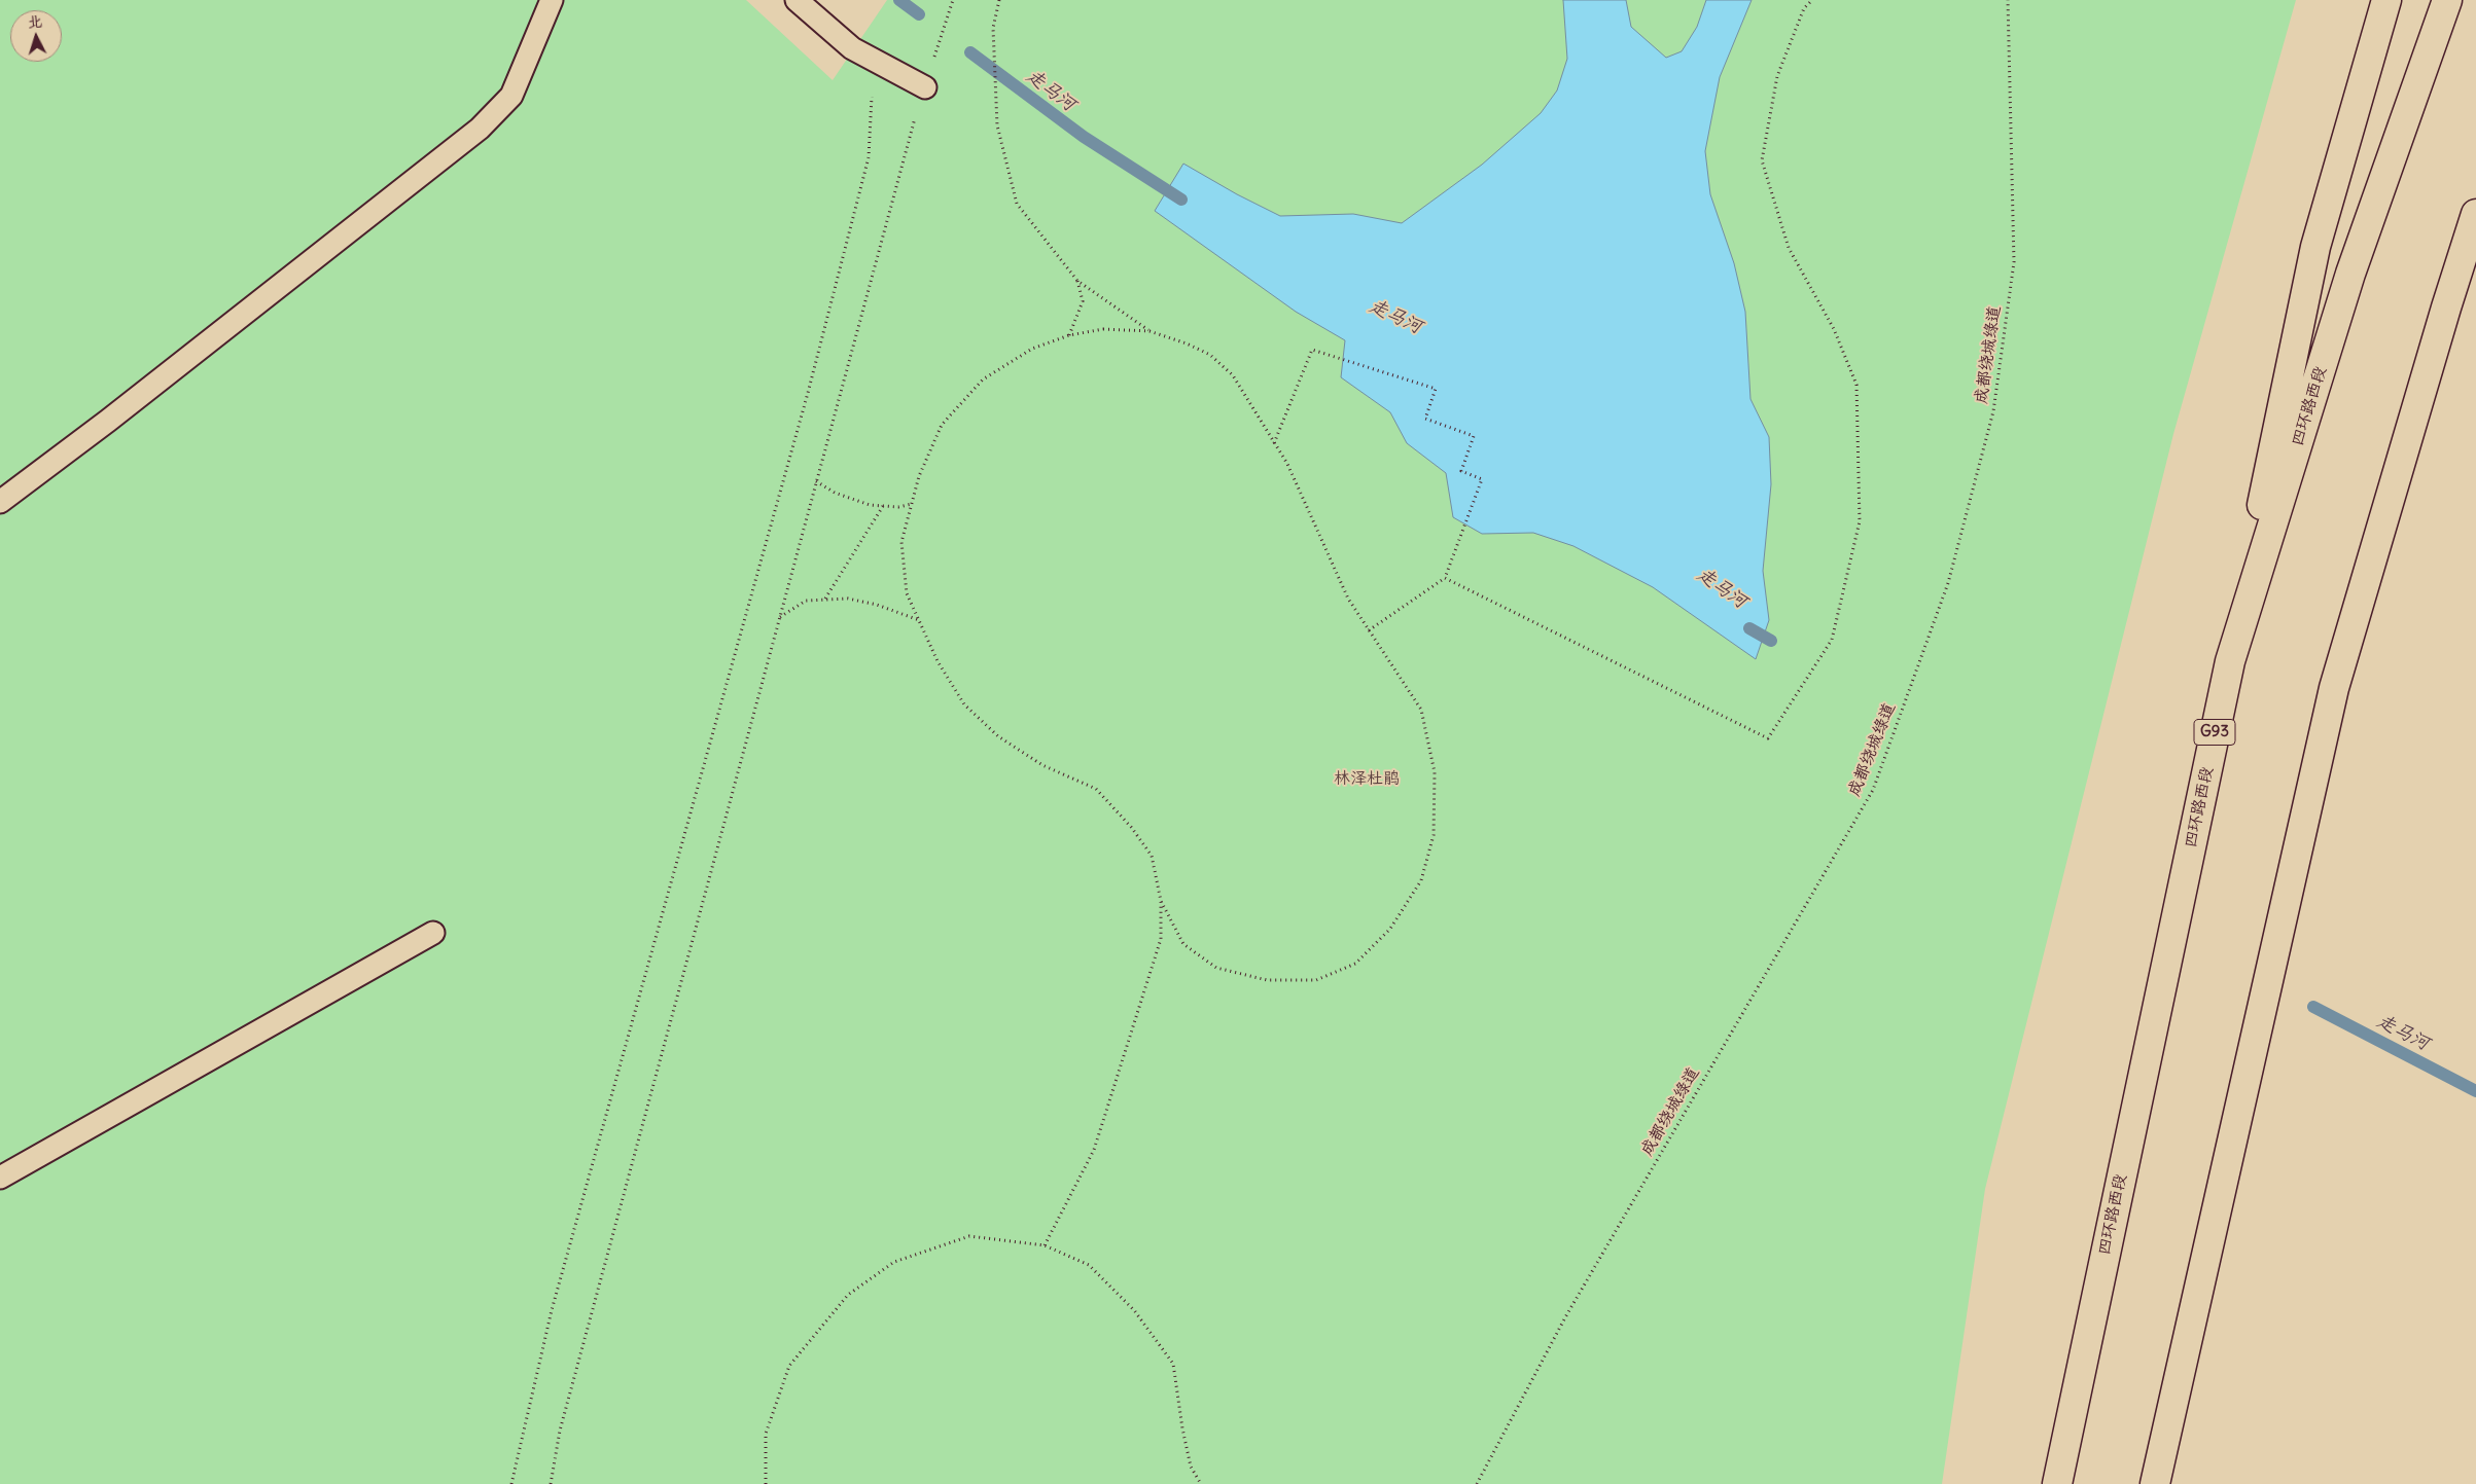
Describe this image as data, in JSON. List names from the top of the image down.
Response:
{
  "streets": {
    "highway": ["四环路西段", "G93"],
    "path": ["成都绕城绿道"]
  },
  "water": ["走马河"],
  "parks": ["林泽杜鹃"],
  "north": "top"
}
